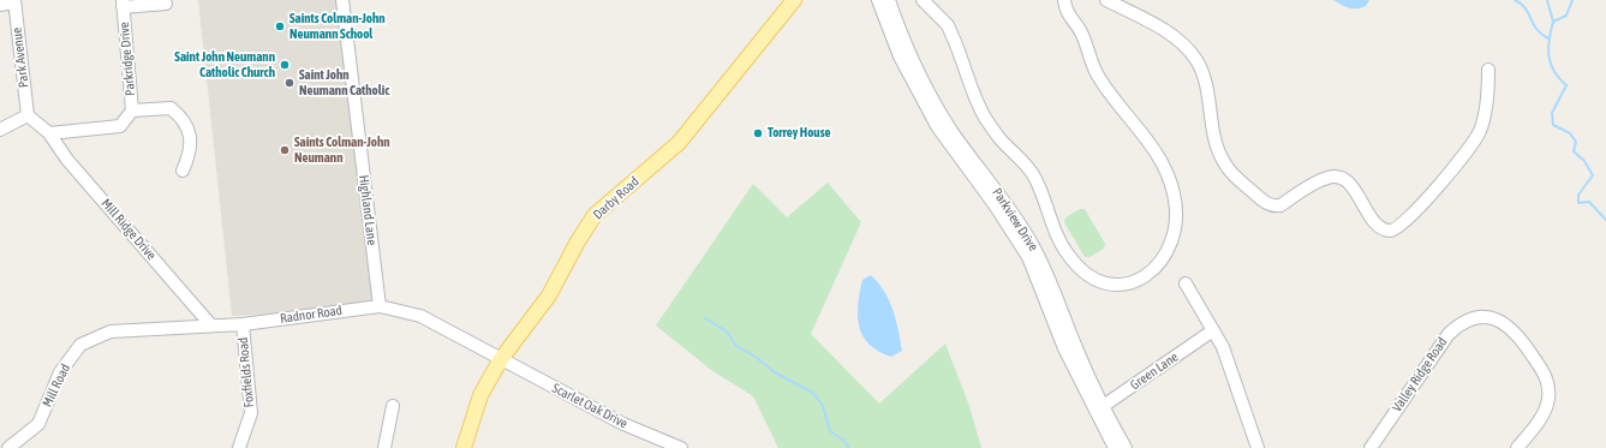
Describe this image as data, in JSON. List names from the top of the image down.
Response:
{
  "streets": {
    "main road": ["Darby Road"],
    "street": [
      "Park Avenue",
      "Parkridge Drive",
      "Highland Lane",
      "Parkview Drive",
      "Mill Ridge Drive",
      "Radnor Road",
      "Green Lane",
      "Foxfields Road",
      "Valley Ridge Road",
      "Mill Road",
      "Scarlet Oak Drive"
    ]
  },
  "crossings": [
    ["Parkridge Drive", "Mill Ridge Drive"],
    ["Darby Road", "Radnor Road"],
    ["Darby Road", "Scarlet Oak Drive"],
    ["Highland Lane", "Radnor Road"],
    ["Parkview Drive", "Green Lane"],
    ["Mill Ridge Drive", "Radnor Road"],
    ["Radnor Road", "Foxfields Road"],
    ["Radnor Road", "Mill Road"],
    ["Radnor Road", "Scarlet Oak Drive"]
  ],
  "places": [
    "Saints Colman-John Neumann School",
    "Saint John Neumann Catholic Church",
    "Saint John Neumann Catholic",
    "Torrey House",
    "Saints Colman-John Neumann"
  ]
}
